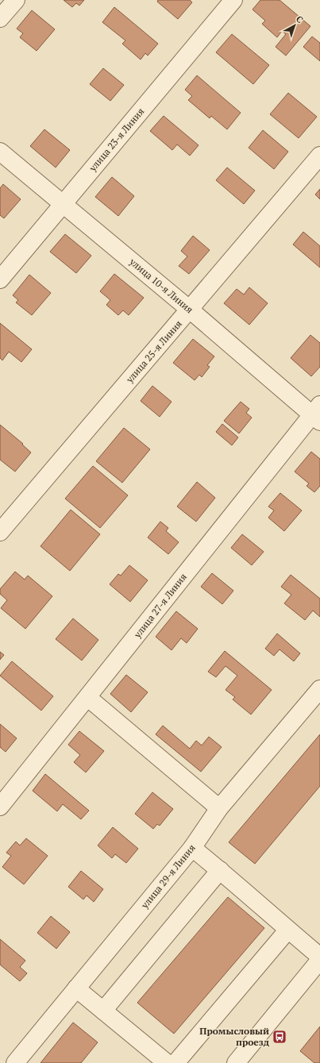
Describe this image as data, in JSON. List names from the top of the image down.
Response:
{
  "streets": {
    "street": [
      "улица 23-я Линия",
      "улица 10-я Линия",
      "улица 25-я Линия",
      "улица 27-я Линия",
      "улица 29-я Линия"
    ]
  },
  "crossings": [
    ["улица 23-я Линия", "улица 10-я Линия"],
    ["улица 10-я Линия", "улица 25-я Линия"],
    ["улица 10-я Линия", "улица 27-я Линия"]
  ],
  "places": {
    "bus stop": ["Промысловый проезд"]
  },
  "north": "top right"
}
